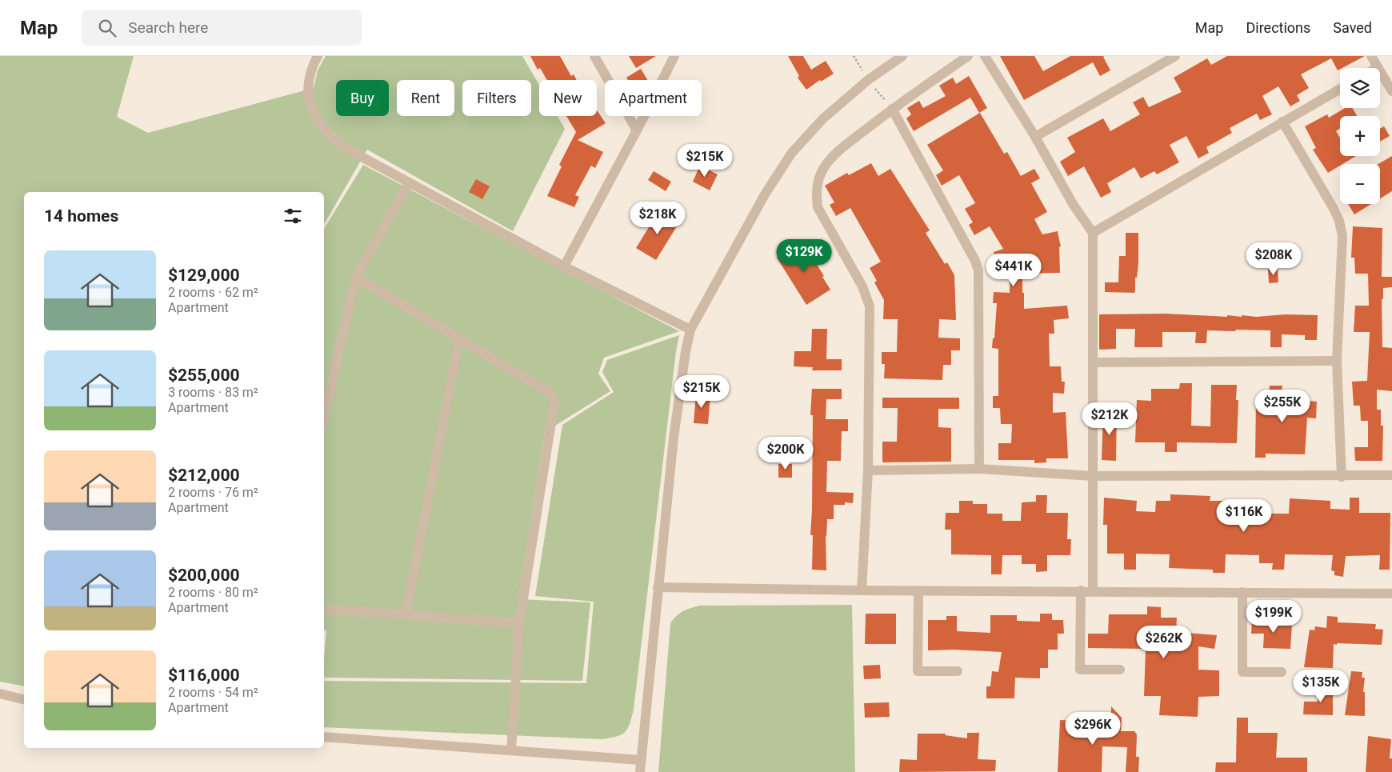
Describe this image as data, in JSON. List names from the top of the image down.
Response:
{
  "page": {
    "header": "Map",
    "search": "Search here",
    "nav": ["Map", "Directions", "Saved"],
    "map_buttons": ["+", "−"],
    "chip": [
      "Buy",
      "Rent",
      "Filters",
      "New",
      "Apartment"
    ],
    "price": [
      "$215K",
      "$218K",
      "$129K",
      "$208K",
      "$441K",
      "$215K",
      "$255K",
      "$212K",
      "$200K",
      "$116K",
      "$199K",
      "$262K",
      "$135K",
      "$296K"
    ],
    "heading": "14 homes",
    "list": [
      {
        "name": "$129,000",
        "note": "2 rooms · 62 m² · Apartment"
      },
      {
        "name": "$255,000",
        "note": "3 rooms · 83 m² · Apartment"
      },
      {
        "name": "$212,000",
        "note": "2 rooms · 76 m² · Apartment"
      },
      {
        "name": "$200,000",
        "note": "2 rooms · 80 m² · Apartment"
      },
      {
        "name": "$116,000",
        "note": "2 rooms · 54 m² · Apartment"
      }
    ]
  }
}
